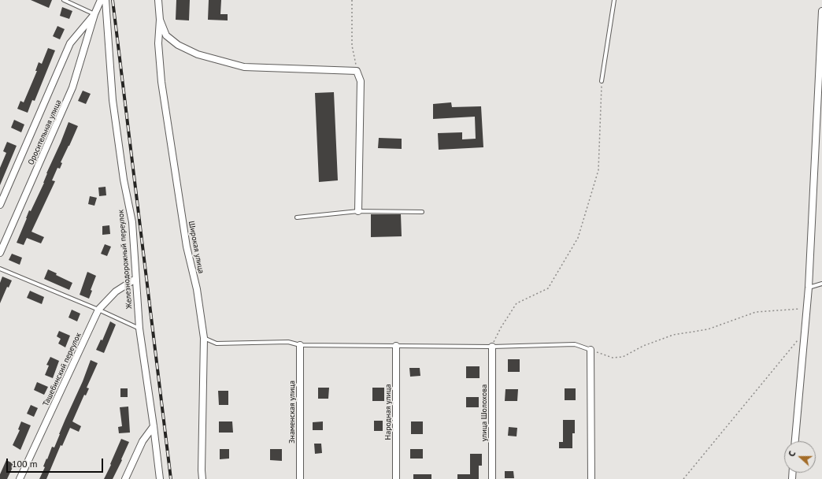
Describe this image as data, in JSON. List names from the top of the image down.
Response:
{
  "streets": {
    "street": [
      "Оросительная улица",
      "Широкая улица",
      "Железнодорожный переулок",
      "Ташебинский переулок",
      "Знаменская улица",
      "Народная улица",
      "улица Шолохова"
    ]
  },
  "crossings": [
    ["Железнодорожный переулок", "Ташебинский переулок"]
  ],
  "scale_bar": "100 m",
  "north": "left"
}
